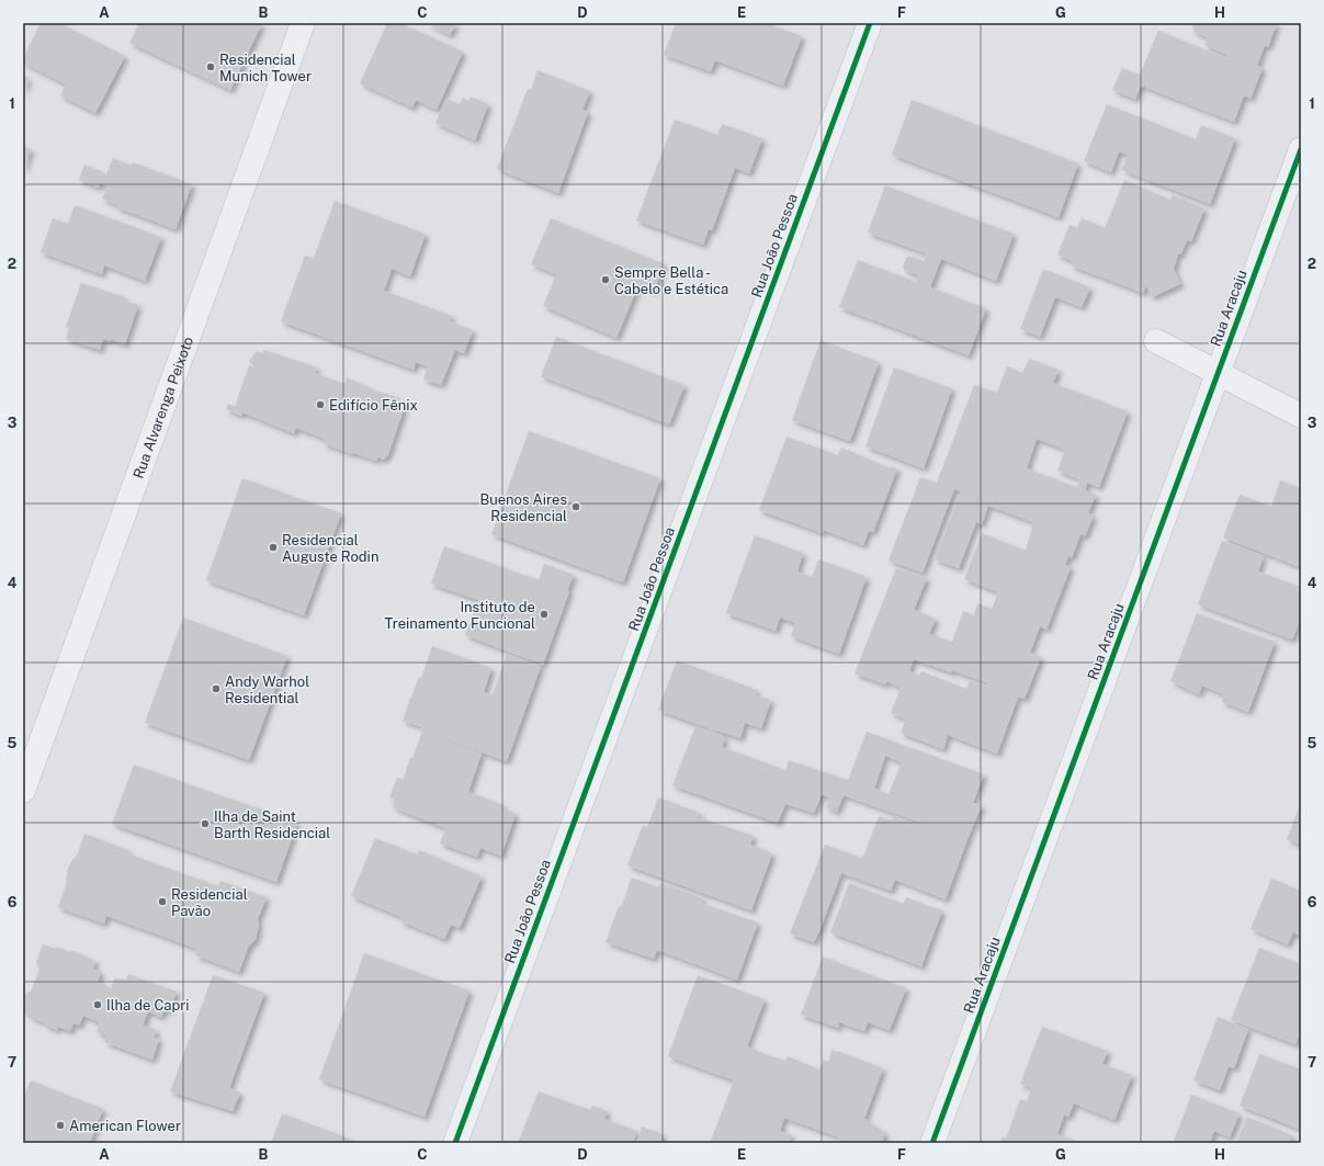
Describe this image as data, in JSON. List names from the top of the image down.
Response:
{
  "streets": {
    "street": ["Rua João Pessoa", "Rua Aracaju", "Rua Alvarenga Peixoto"]
  },
  "places": [
    "Residencial Munich Tower",
    "Sempre Bella - Cabelo e Estética",
    "Edifício Fênix",
    "Buenos Aires Residencial",
    "Residencial Auguste Rodin",
    "Instituto de Treinamento Funcional",
    "Andy Warhol Residential",
    "Ilha de Saint Barth Residencial",
    "Residencial Pavão",
    "Ilha de Capri",
    "American Flower"
  ],
  "grid": {
    "columns": [
      "A",
      "B",
      "C",
      "D",
      "E",
      "F",
      "G",
      "H"
    ],
    "rows": [
      "1",
      "2",
      "3",
      "4",
      "5",
      "6",
      "7"
    ]
  }
}
